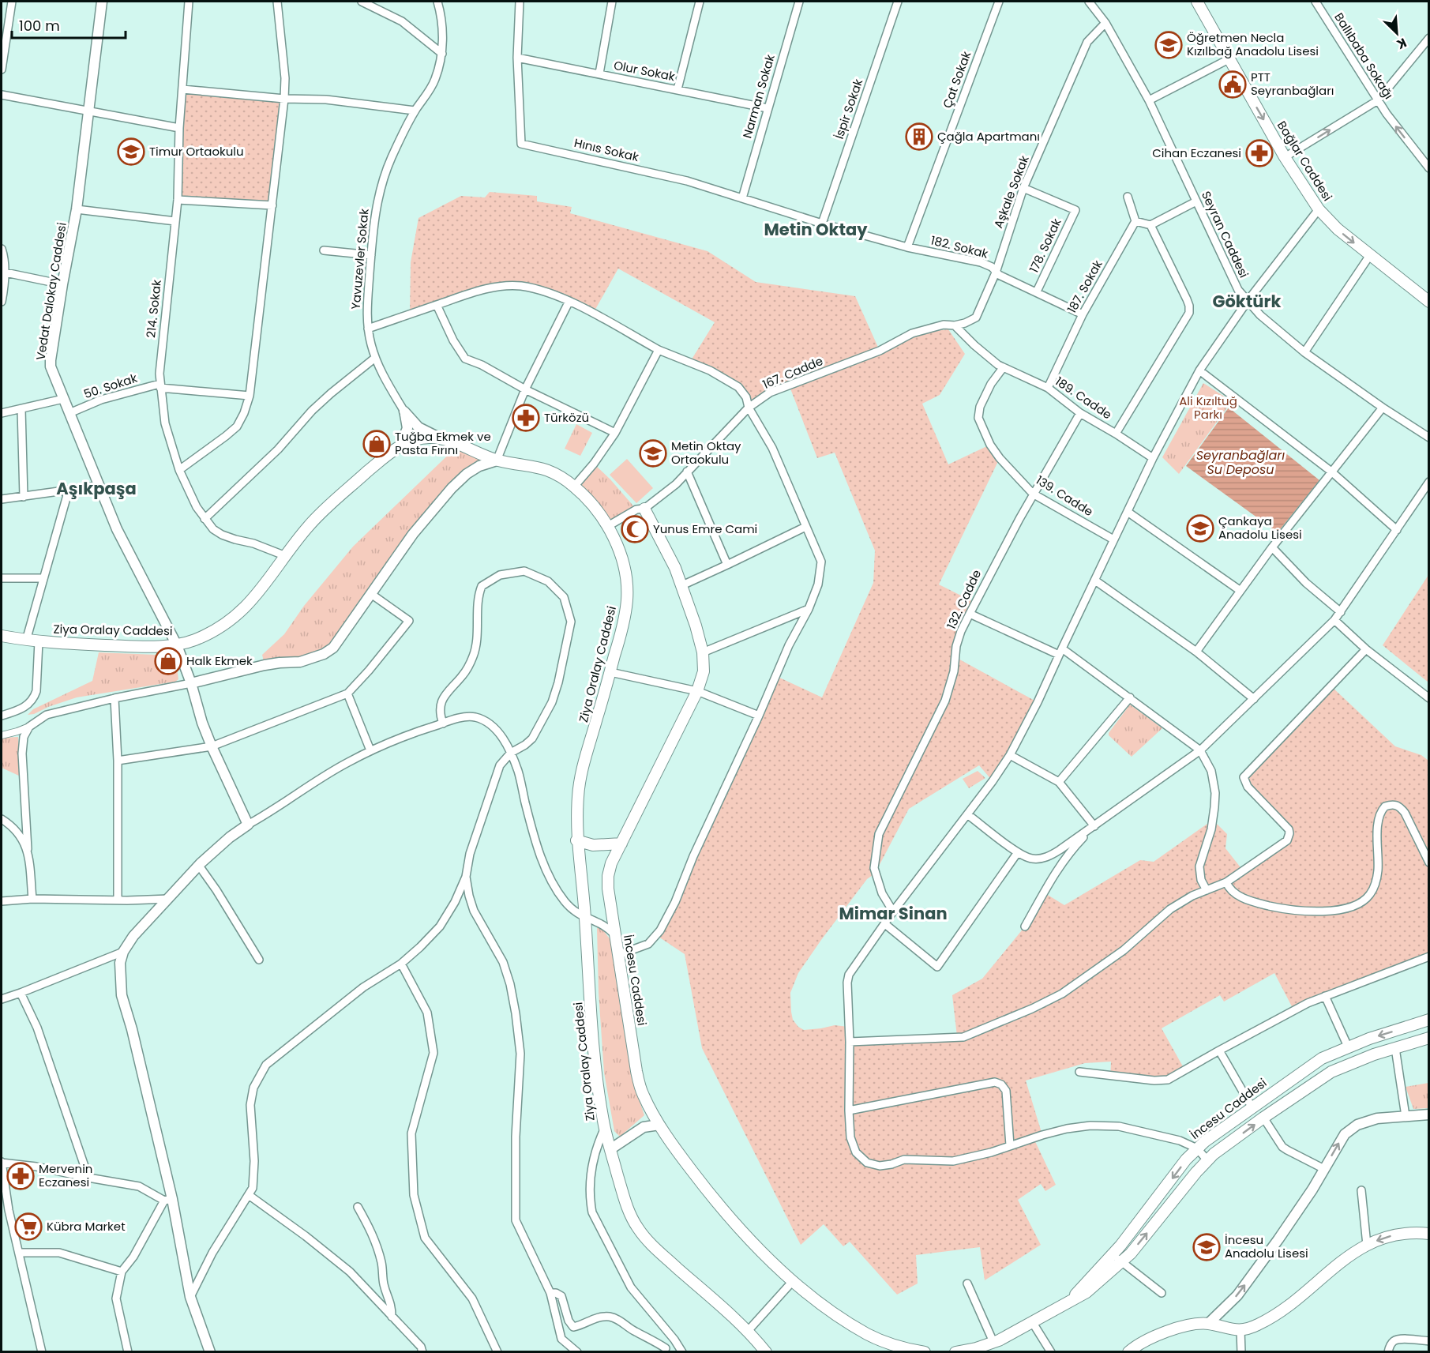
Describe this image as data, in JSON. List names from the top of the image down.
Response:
{
  "streets": {
    "main road": ["Bağlar Caddesi", "Ziya Oralay Caddesi", "İncesu Caddesi"],
    "street": [
      "Ballıbaba Sokağı",
      "Olur Sokak",
      "Çat Sokak",
      "Narman Sokak",
      "İspir Sokak",
      "Hınıs Sokak",
      "Aşkale Sokak",
      "Seyran Caddesi",
      "178. Sokak",
      "182. Sokak",
      "Yavuzevler Sokak",
      "187. Sokak",
      "Vedat Dalokay Caddesi",
      "214. Sokak",
      "167. Cadde",
      "50. Sokak",
      "189. Cadde",
      "139. Cadde",
      "132. Cadde"
    ]
  },
  "crossings": [
    ["Olur Sokak", "Narman Sokak"],
    ["Olur Sokak", "Hınıs Sokak"],
    ["Çat Sokak", "182. Sokak"],
    ["Narman Sokak", "Hınıs Sokak"],
    ["İspir Sokak", "Hınıs Sokak"],
    ["İspir Sokak", "182. Sokak"],
    ["Hınıs Sokak", "182. Sokak"],
    ["Aşkale Sokak", "Seyran Caddesi"],
    ["Aşkale Sokak", "178. Sokak"],
    ["Aşkale Sokak", "182. Sokak"],
    ["Aşkale Sokak", "167. Cadde"],
    ["178. Sokak", "182. Sokak"],
    ["182. Sokak", "187. Sokak"],
    ["182. Sokak", "167. Cadde"],
    ["187. Sokak", "189. Cadde"],
    ["Vedat Dalokay Caddesi", "50. Sokak"],
    ["Vedat Dalokay Caddesi", "Ziya Oralay Caddesi"],
    ["214. Sokak", "50. Sokak"],
    ["214. Sokak", "Ziya Oralay Caddesi"],
    ["167. Cadde", "189. Cadde"],
    ["167. Cadde", "Ziya Oralay Caddesi"],
    ["167. Cadde", "İncesu Caddesi"],
    ["189. Cadde", "139. Cadde"],
    ["189. Cadde", "132. Cadde"],
    ["139. Cadde", "132. Cadde"]
  ],
  "one_way": ["Ballıbaba Sokağı", "Bağlar Caddesi"],
  "districts": [
    "Metin Oktay",
    "Göktürk",
    "Aşıkpaşa",
    "Mimar Sinan"
  ],
  "water": ["Seyranbağları Su Deposu"],
  "parks": ["Ali Kızıltuğ Parkı"],
  "places": {
    "school or university": [
      "Öğretmen Necla Kızılbağ Anadolu Lisesi",
      "Timur Ortaokulu",
      "Metin Oktay Ortaokulu",
      "Çankaya Anadolu Lisesi",
      "İncesu Anadolu Lisesi"
    ],
    "public building": ["PTT Seyranbağları"],
    "building": ["Çağla Apartmanı"],
    "pharmacy": ["Cihan Eczanesi", "Türközü", "Mervenin Eczanesi"],
    "shop": ["Tuğba Ekmek ve Pasta Fırını", "Halk Ekmek"],
    "mosque": ["Yunus Emre Cami"],
    "supermarket": ["Kübra Market"]
  },
  "scale_bar": "100 m",
  "north": "bottom right"
}
